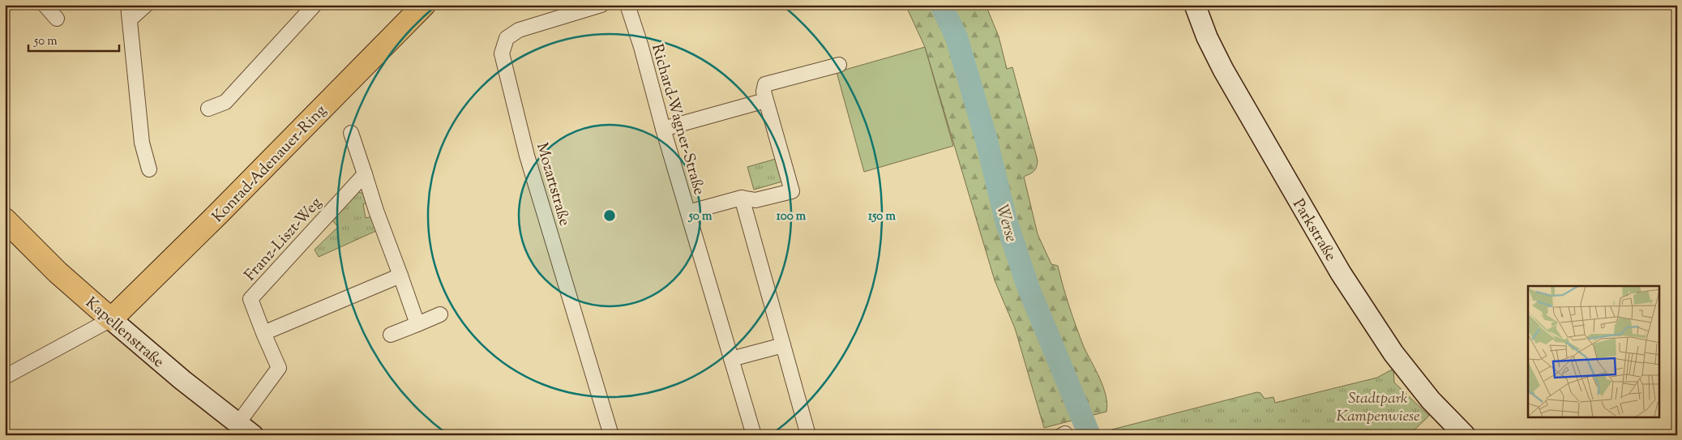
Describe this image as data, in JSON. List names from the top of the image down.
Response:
{
  "streets": {
    "main road": ["Konrad-Adenauer-Ring", "Kapellenstraße"],
    "street": [
      "Richard-Wagner-Straße",
      "Mozartstraße",
      "Parkstraße",
      "Franz-Liszt-Weg"
    ]
  },
  "crossings": [
    ["Konrad-Adenauer-Ring", "Kapellenstraße"],
    ["Franz-Liszt-Weg", "Kapellenstraße"]
  ],
  "water": ["Werse"],
  "parks": ["Stadtpark Kampenwiese"],
  "scale_bar": "50 m",
  "rings": ["50 m", "100 m", "150 m"]
}
